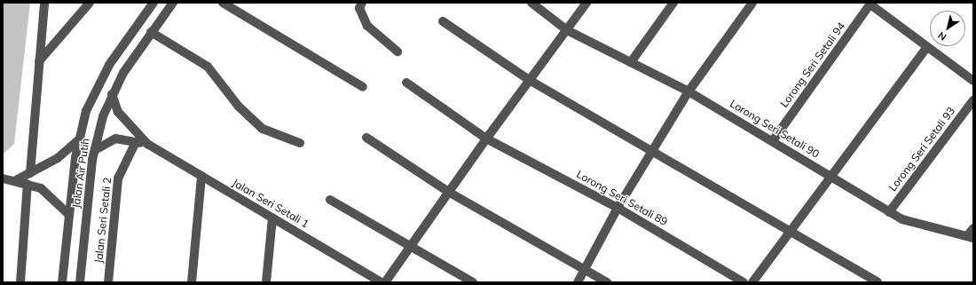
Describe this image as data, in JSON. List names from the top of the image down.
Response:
{
  "streets": {
    "street": [
      "Lorong Seri Setali 94",
      "Lorong Seri Setali 90",
      "Lorong Seri Setali 93",
      "Jalan Air Putih",
      "Lorong Seri Setali 89",
      "Jalan Seri Setali 1",
      "Jalan Seri Setali 2"
    ]
  },
  "crossings": [
    ["Lorong Seri Setali 94", "Lorong Seri Setali 90"],
    ["Lorong Seri Setali 90", "Lorong Seri Setali 93"],
    ["Jalan Air Putih", "Jalan Seri Setali 1"],
    ["Jalan Seri Setali 1", "Jalan Seri Setali 2"]
  ],
  "north": "bottom left"
}
